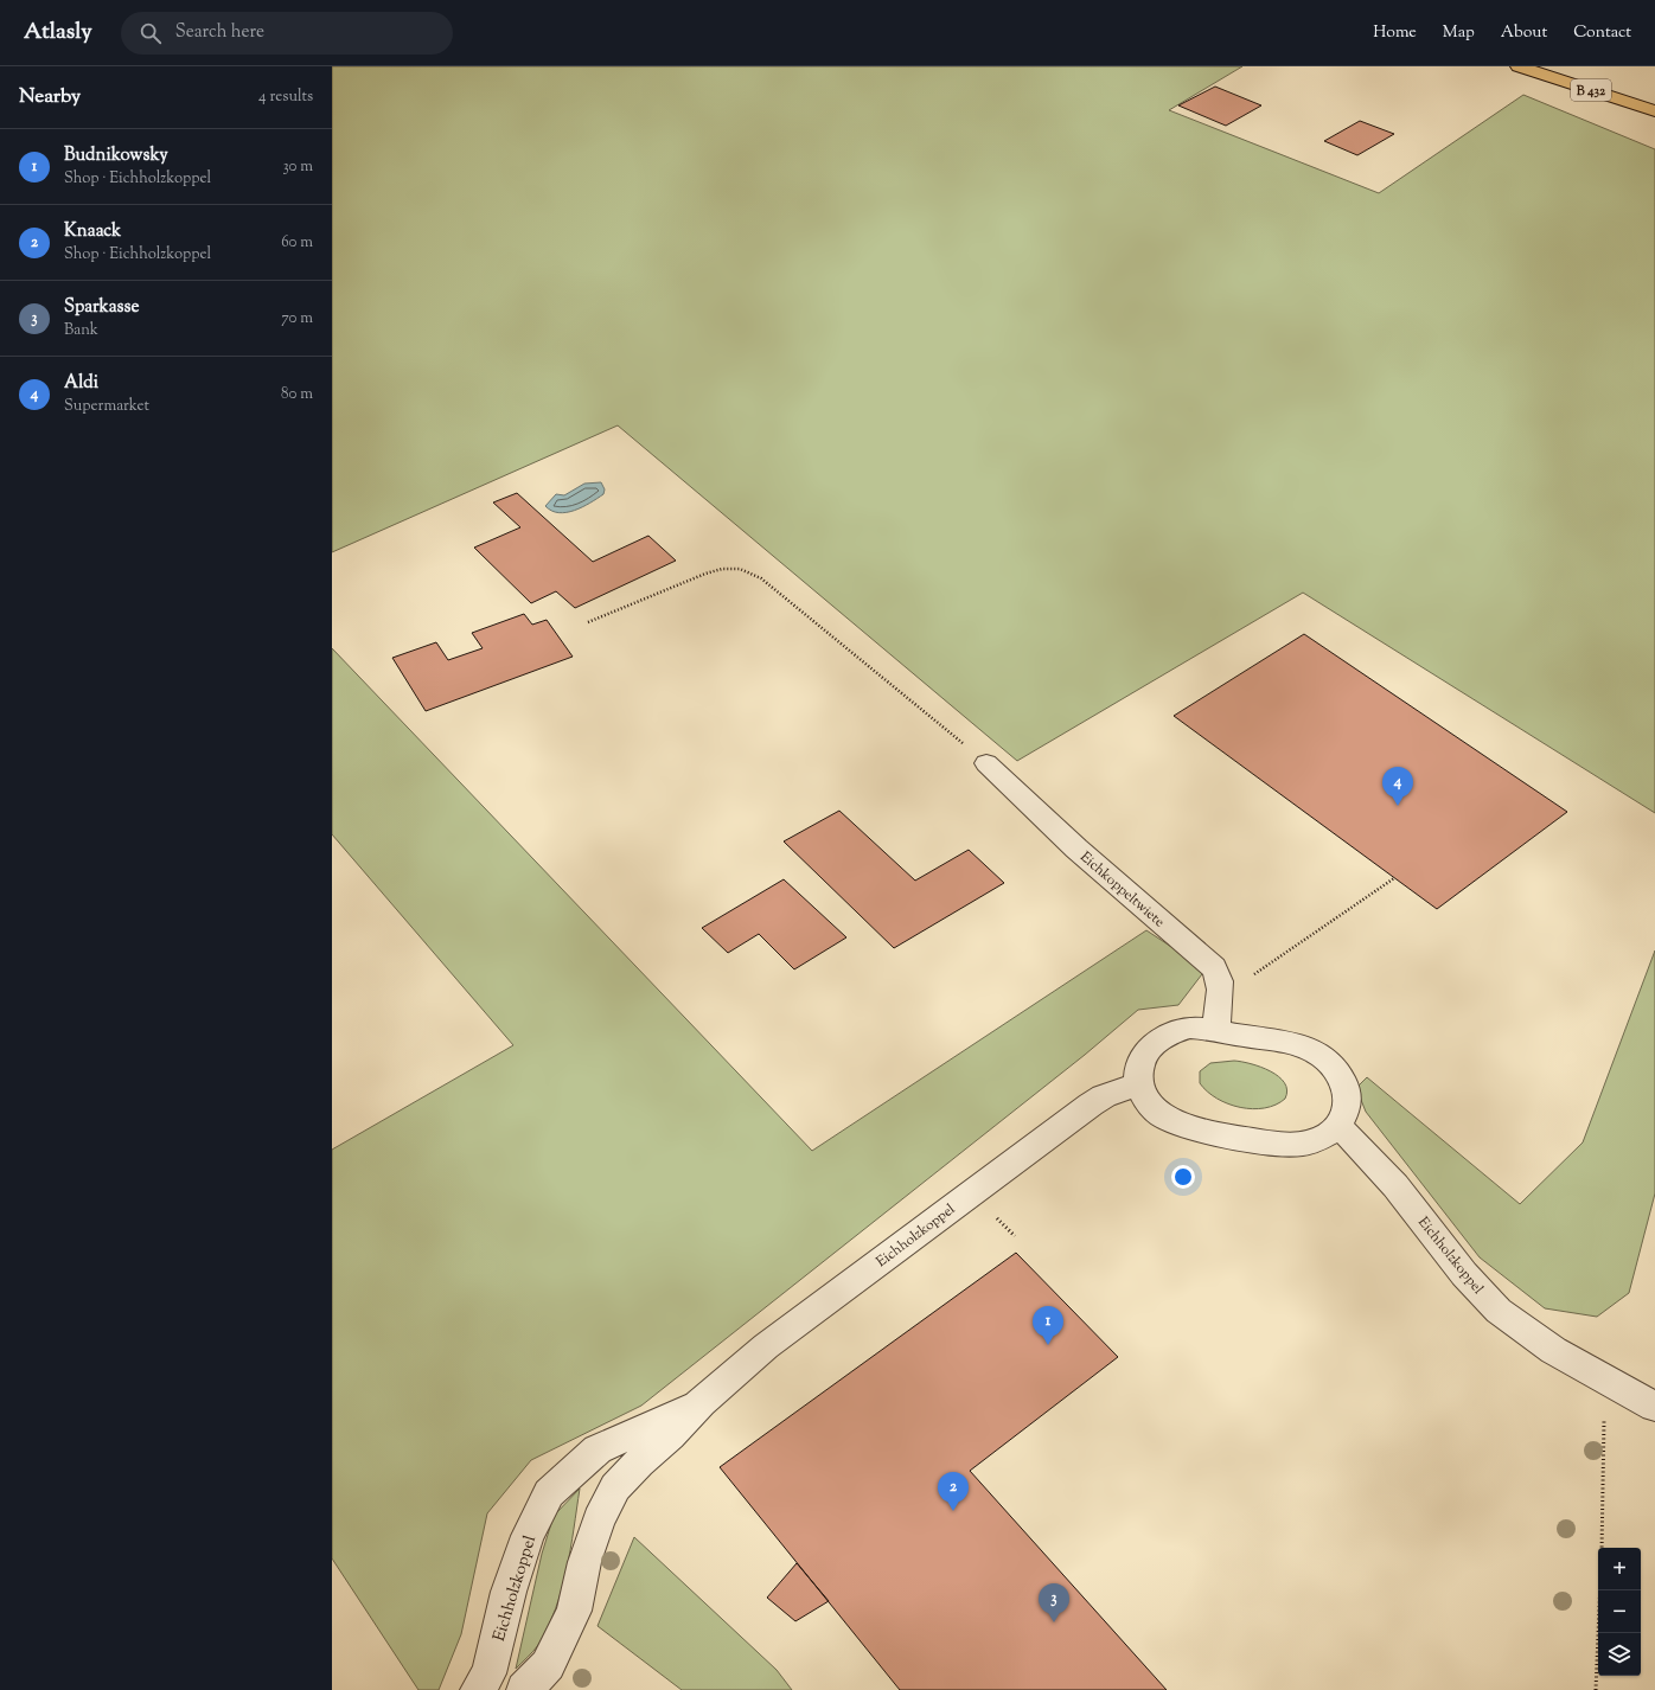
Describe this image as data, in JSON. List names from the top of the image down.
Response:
{
  "streets": {
    "main road": ["B 432"],
    "street": ["Eichkoppeltwiete", "Eichholzkoppel"]
  },
  "page": {
    "header": "Atlasly",
    "search": "Search here",
    "nav": [
      "Home",
      "Map",
      "About",
      "Contact"
    ],
    "heading": ["Nearby", "4 results"],
    "list": [
      {
        "mark": "1",
        "name": "Budnikowsky",
        "note": "Shop · Eichholzkoppel",
        "value": "30 m"
      },
      {
        "mark": "2",
        "name": "Knaack",
        "note": "Shop · Eichholzkoppel",
        "value": "60 m"
      },
      {
        "mark": "3",
        "name": "Sparkasse",
        "note": "Bank",
        "value": "70 m"
      },
      {
        "mark": "4",
        "name": "Aldi",
        "note": "Supermarket",
        "value": "80 m"
      }
    ],
    "pins": [
      "4",
      "1",
      "2",
      "3"
    ],
    "map_buttons": ["+", "−"]
  }
}
